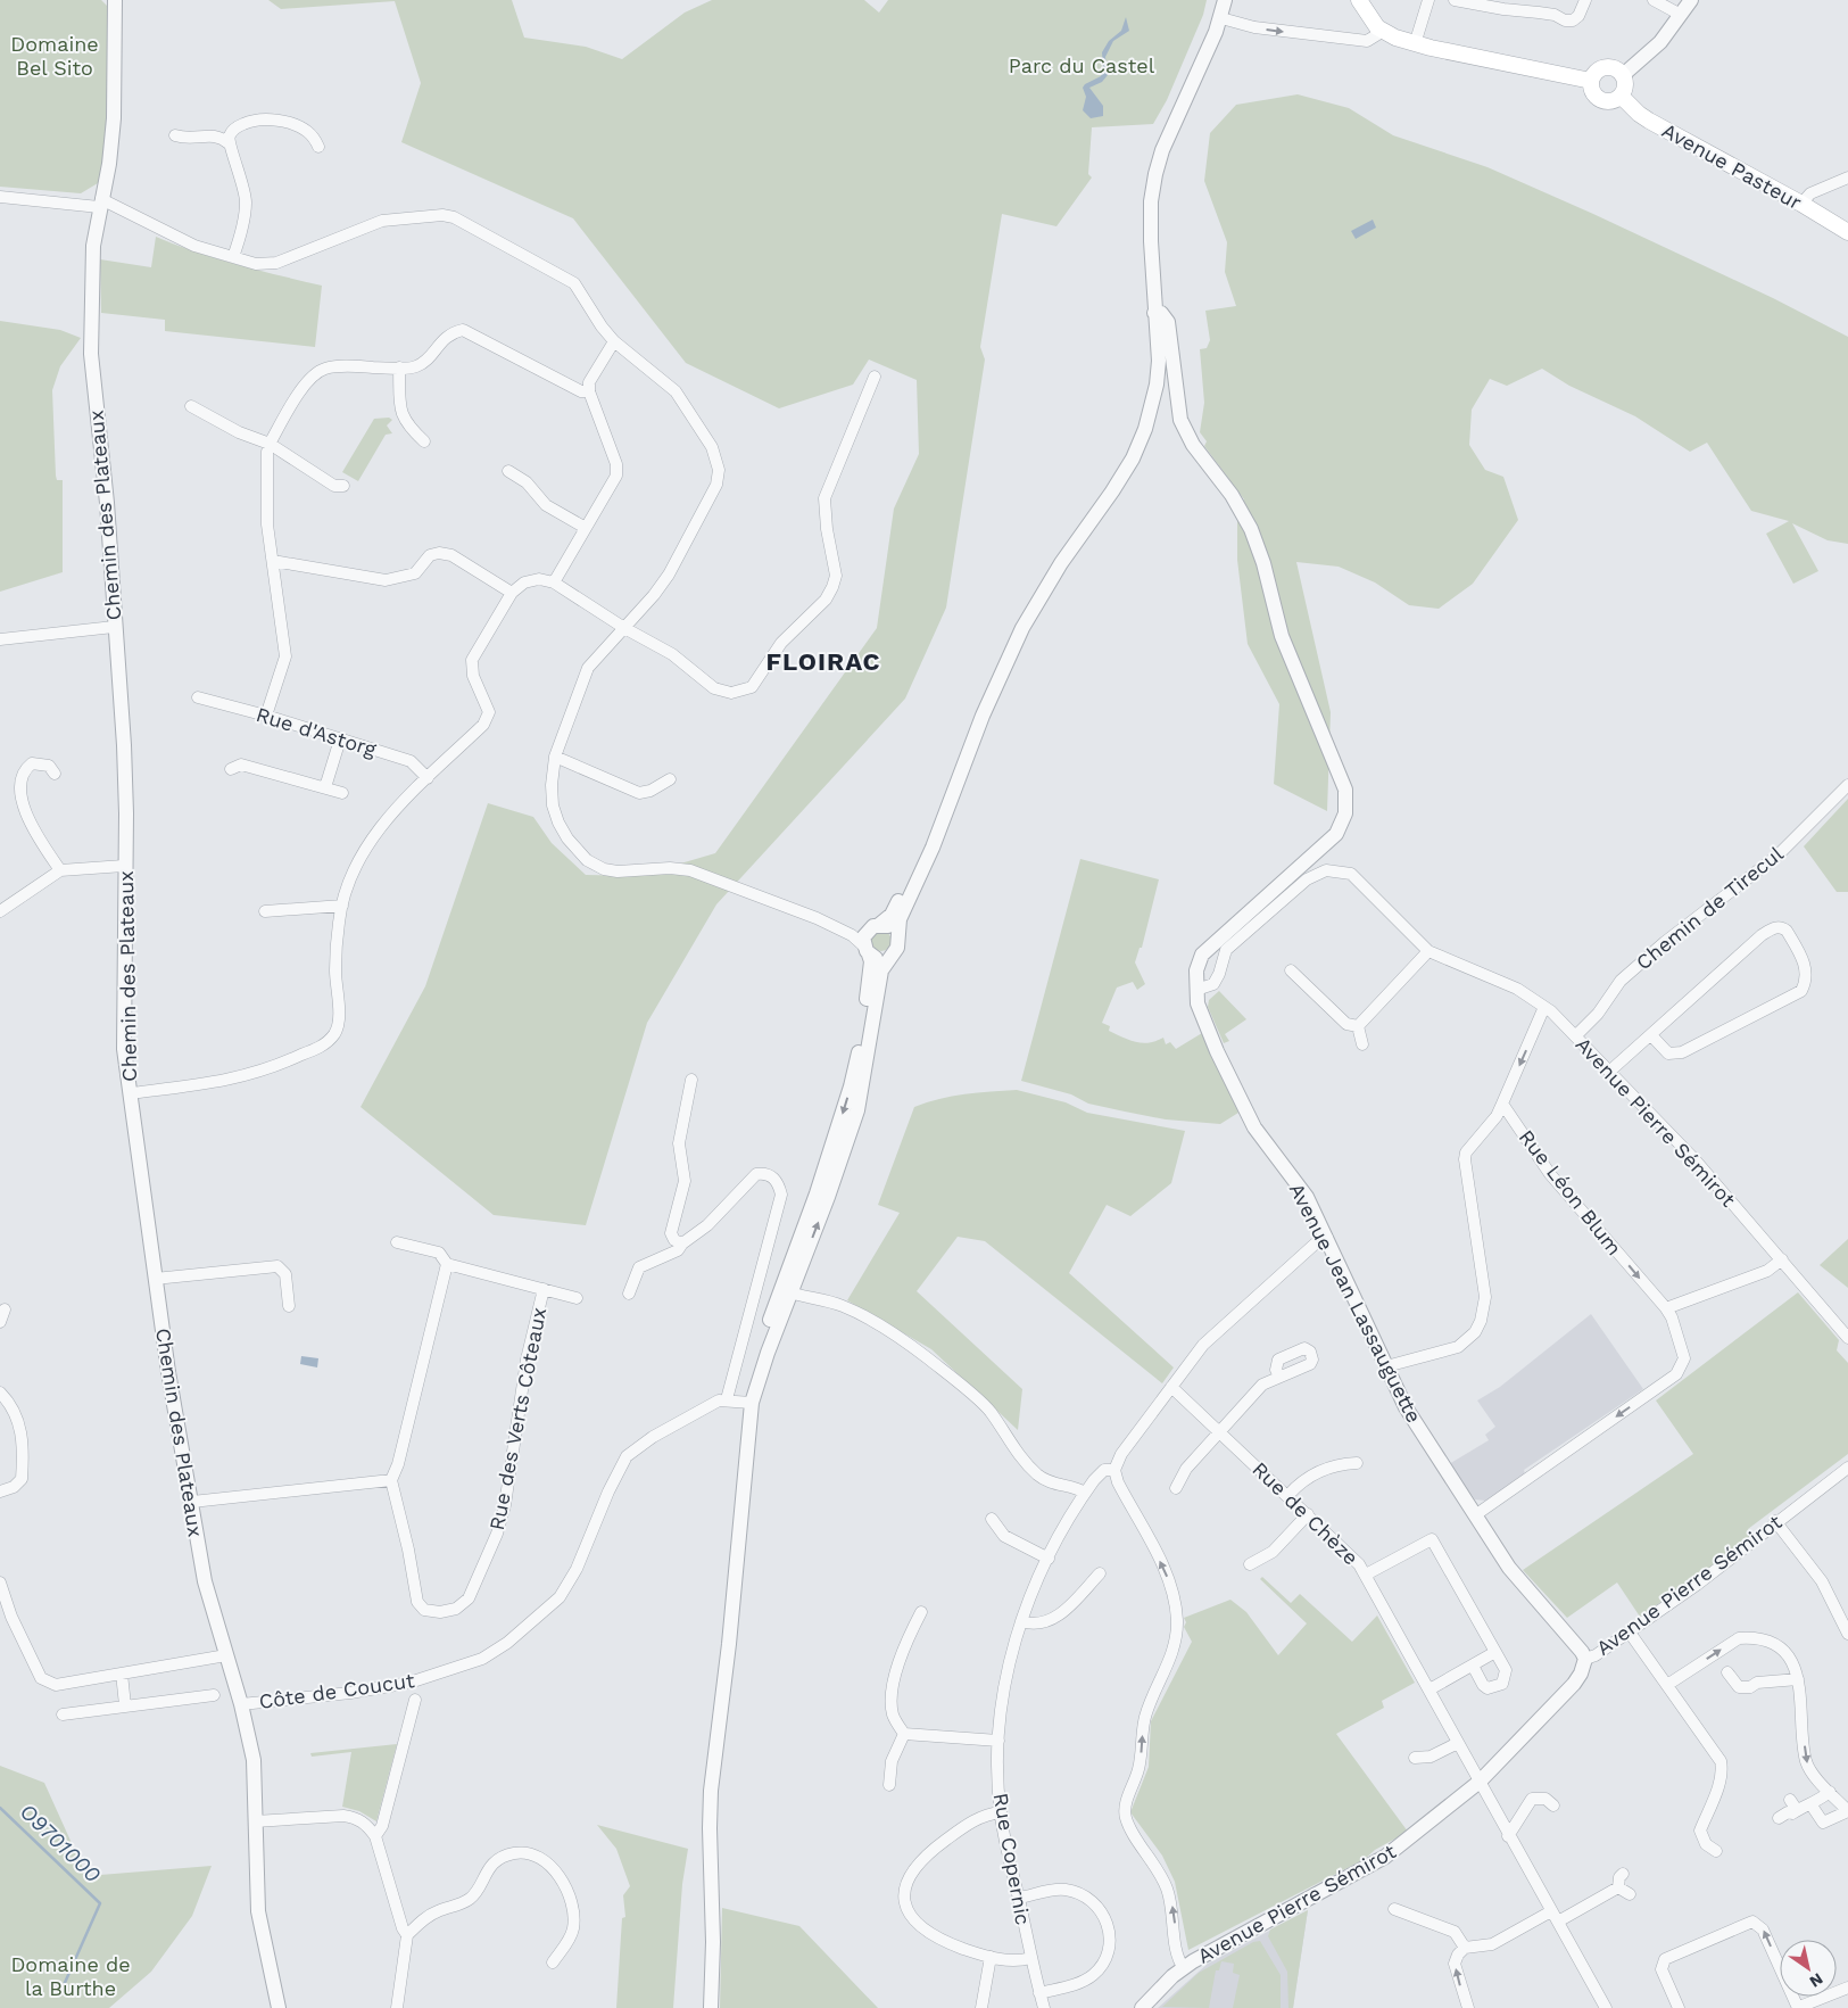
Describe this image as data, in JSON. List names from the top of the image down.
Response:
{
  "streets": {
    "main road": ["Avenue Pasteur"],
    "street": [
      "Chemin des Plateaux",
      "Rue d'Astorg",
      "Chemin de Tirecul",
      "Avenue Pierre Sémirot",
      "Rue Léon Blum",
      "Avenue Jean Lassauguette",
      "Rue des Verts Côteaux",
      "Rue de Chèze",
      "Côte de Coucut",
      "Rue Copernic"
    ]
  },
  "crossings": [
    ["Chemin des Plateaux", "Côte de Coucut"],
    ["Chemin de Tirecul", "Avenue Pierre Sémirot"],
    ["Avenue Pierre Sémirot", "Avenue Jean Lassauguette"],
    ["Avenue Pierre Sémirot", "Rue de Chèze"],
    ["Rue Léon Blum", "Avenue Jean Lassauguette"]
  ],
  "districts": ["FLOIRAC"],
  "water": ["O9701000"],
  "parks": ["Domaine Bel Sito", "Parc du Castel", "Domaine de la Burthe"],
  "north": "bottom right"
}
